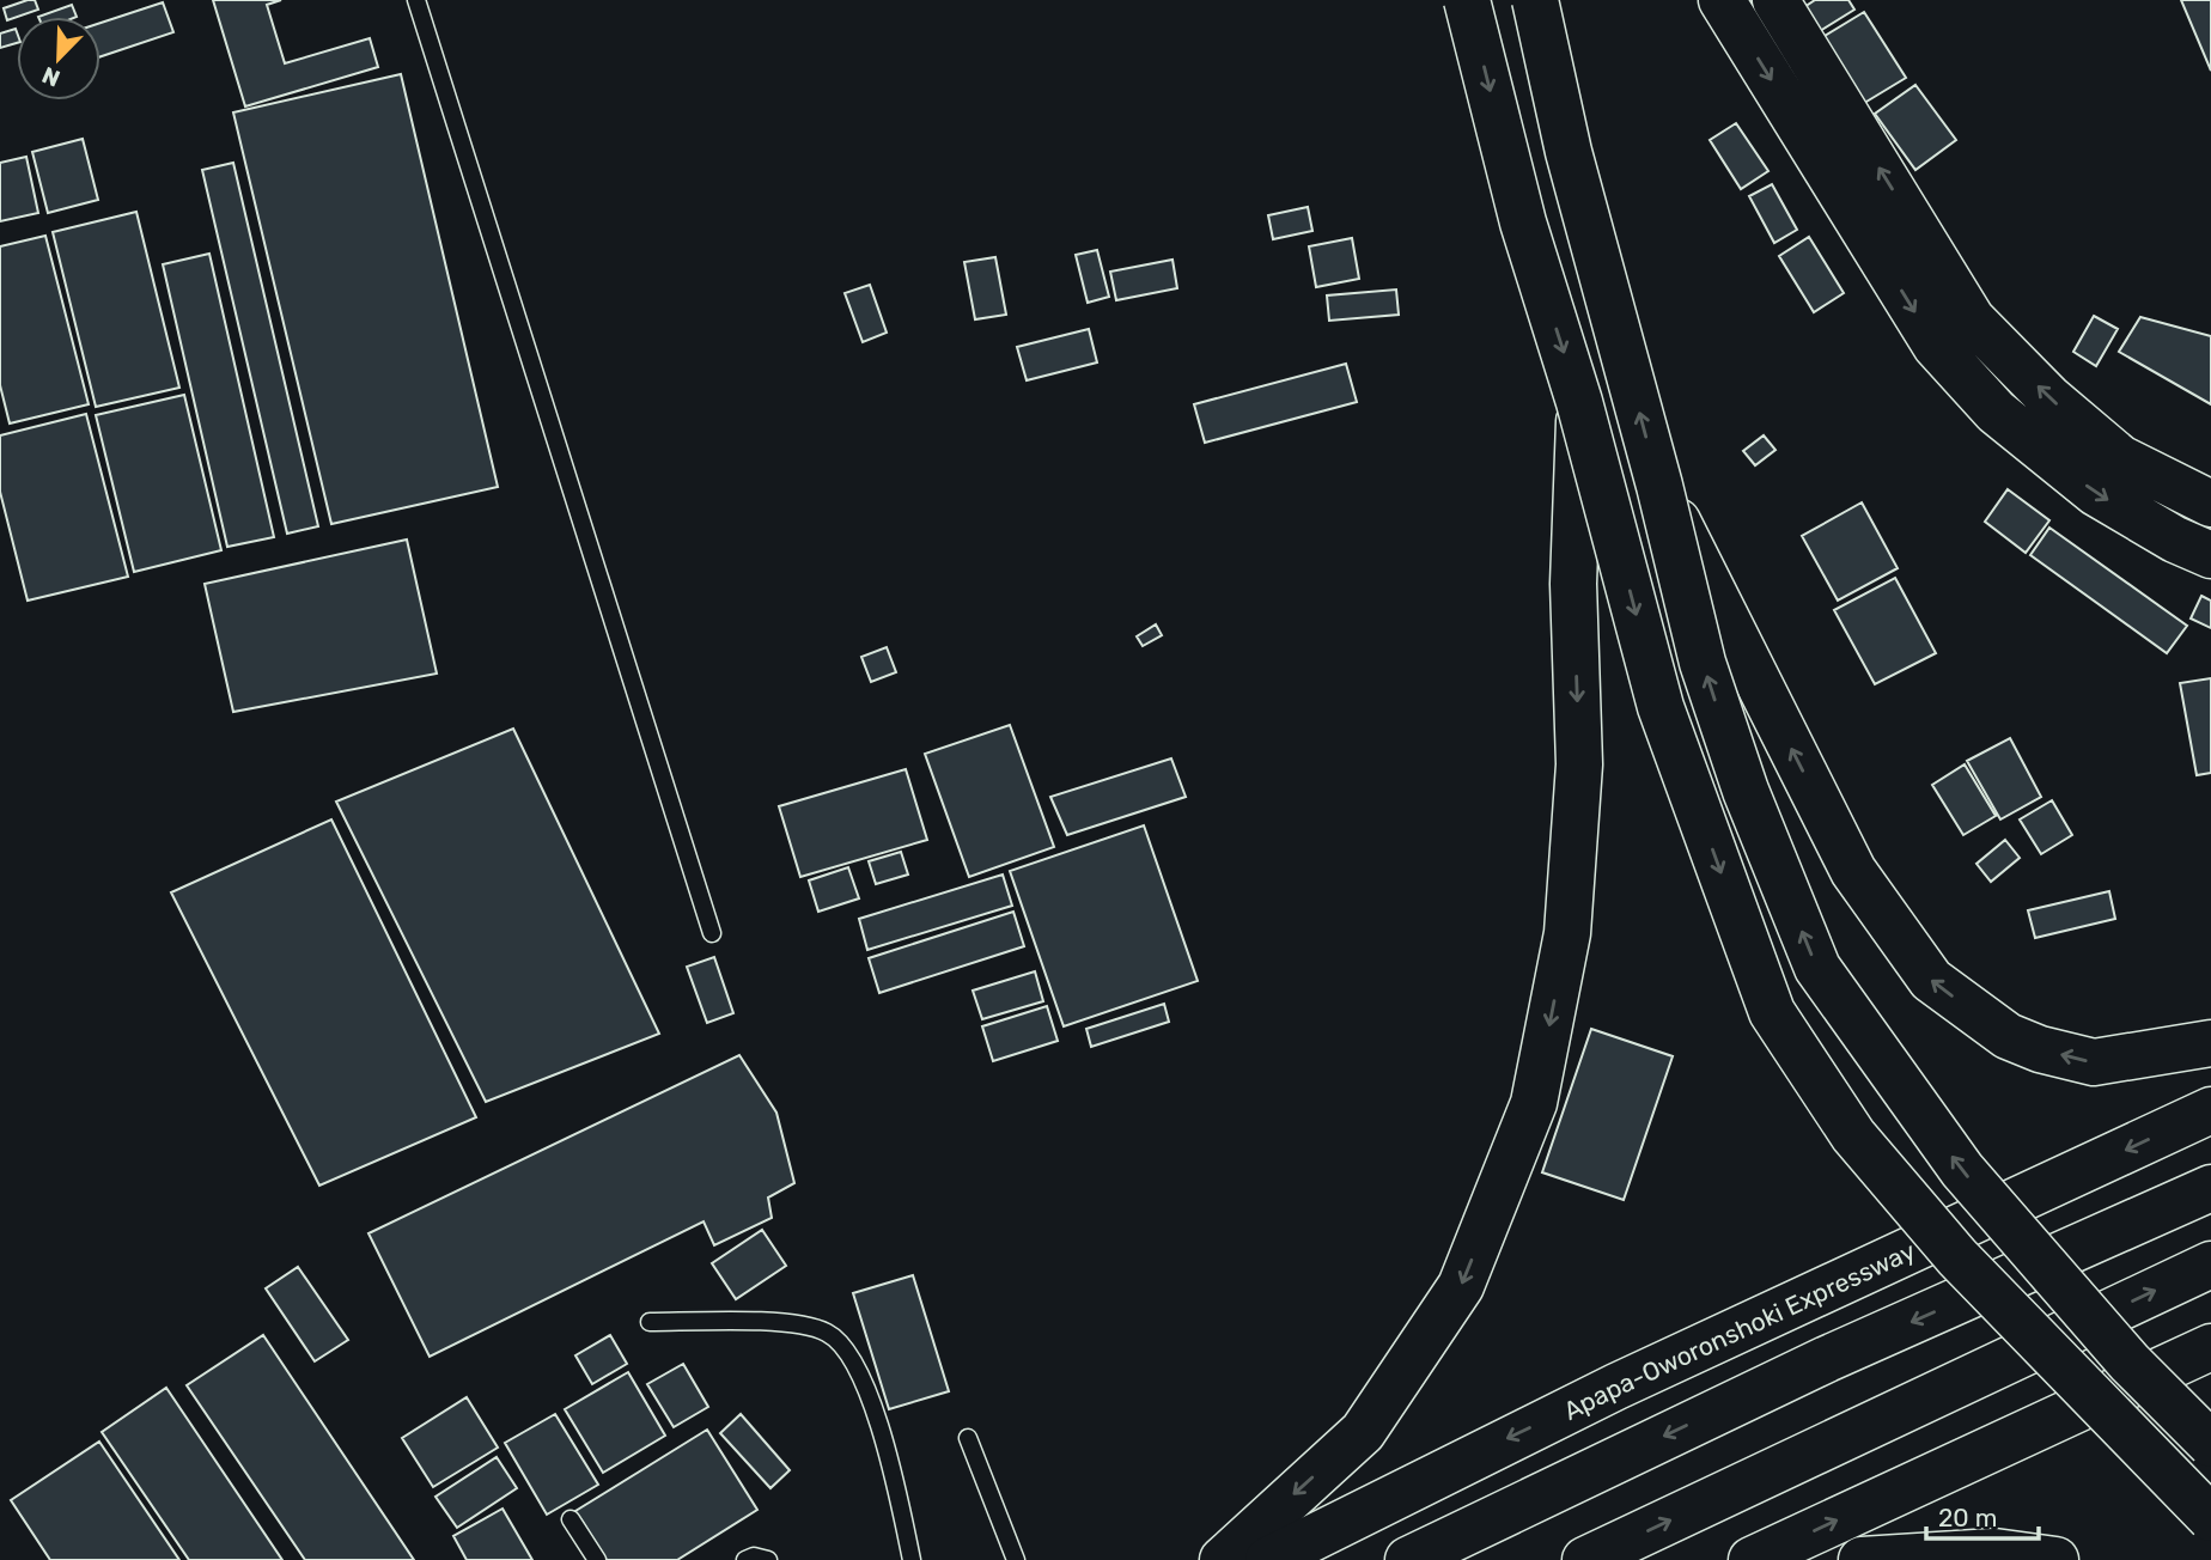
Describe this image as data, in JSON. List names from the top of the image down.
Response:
{
  "streets": {
    "main road": ["Apapa-Oworonshoki Expressway"]
  },
  "scale_bar": "20 m",
  "north": "bottom left"
}
